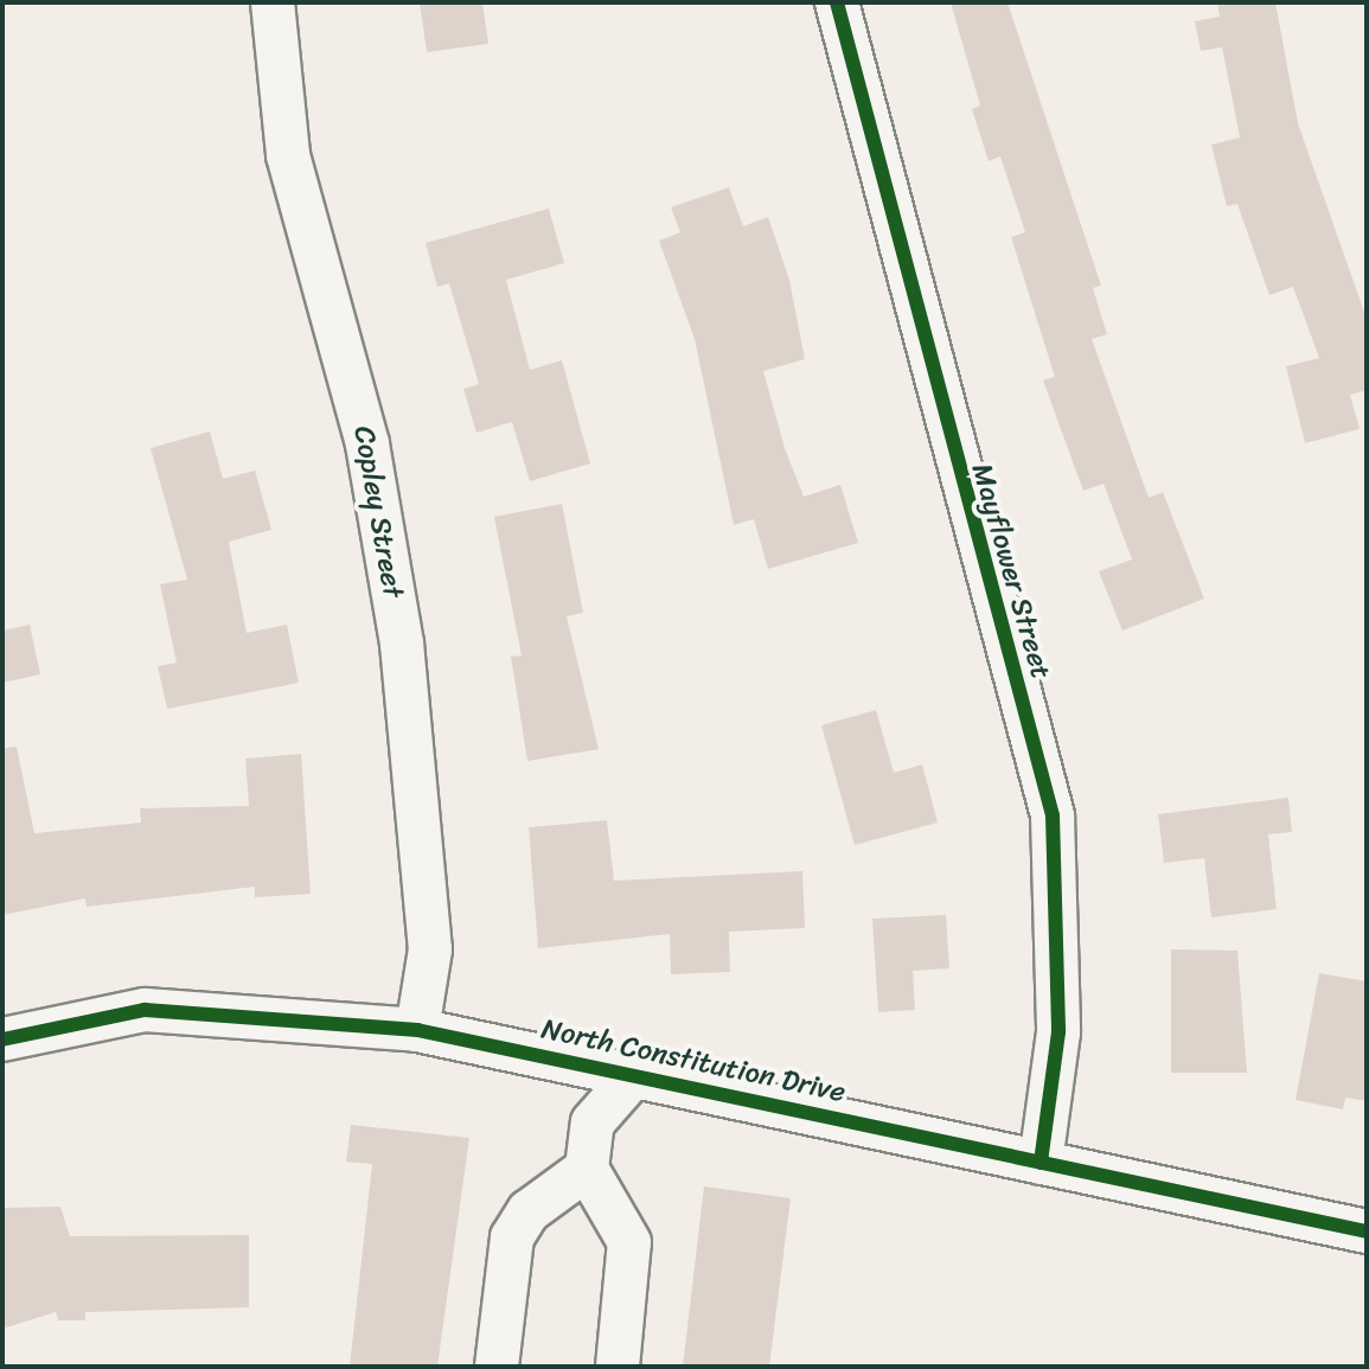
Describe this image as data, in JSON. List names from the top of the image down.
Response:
{
  "streets": {
    "street": ["Copley Street", "Mayflower Street", "North Constitution Drive"]
  },
  "crossings": [
    ["Copley Street", "North Constitution Drive"],
    ["Mayflower Street", "North Constitution Drive"]
  ]
}
